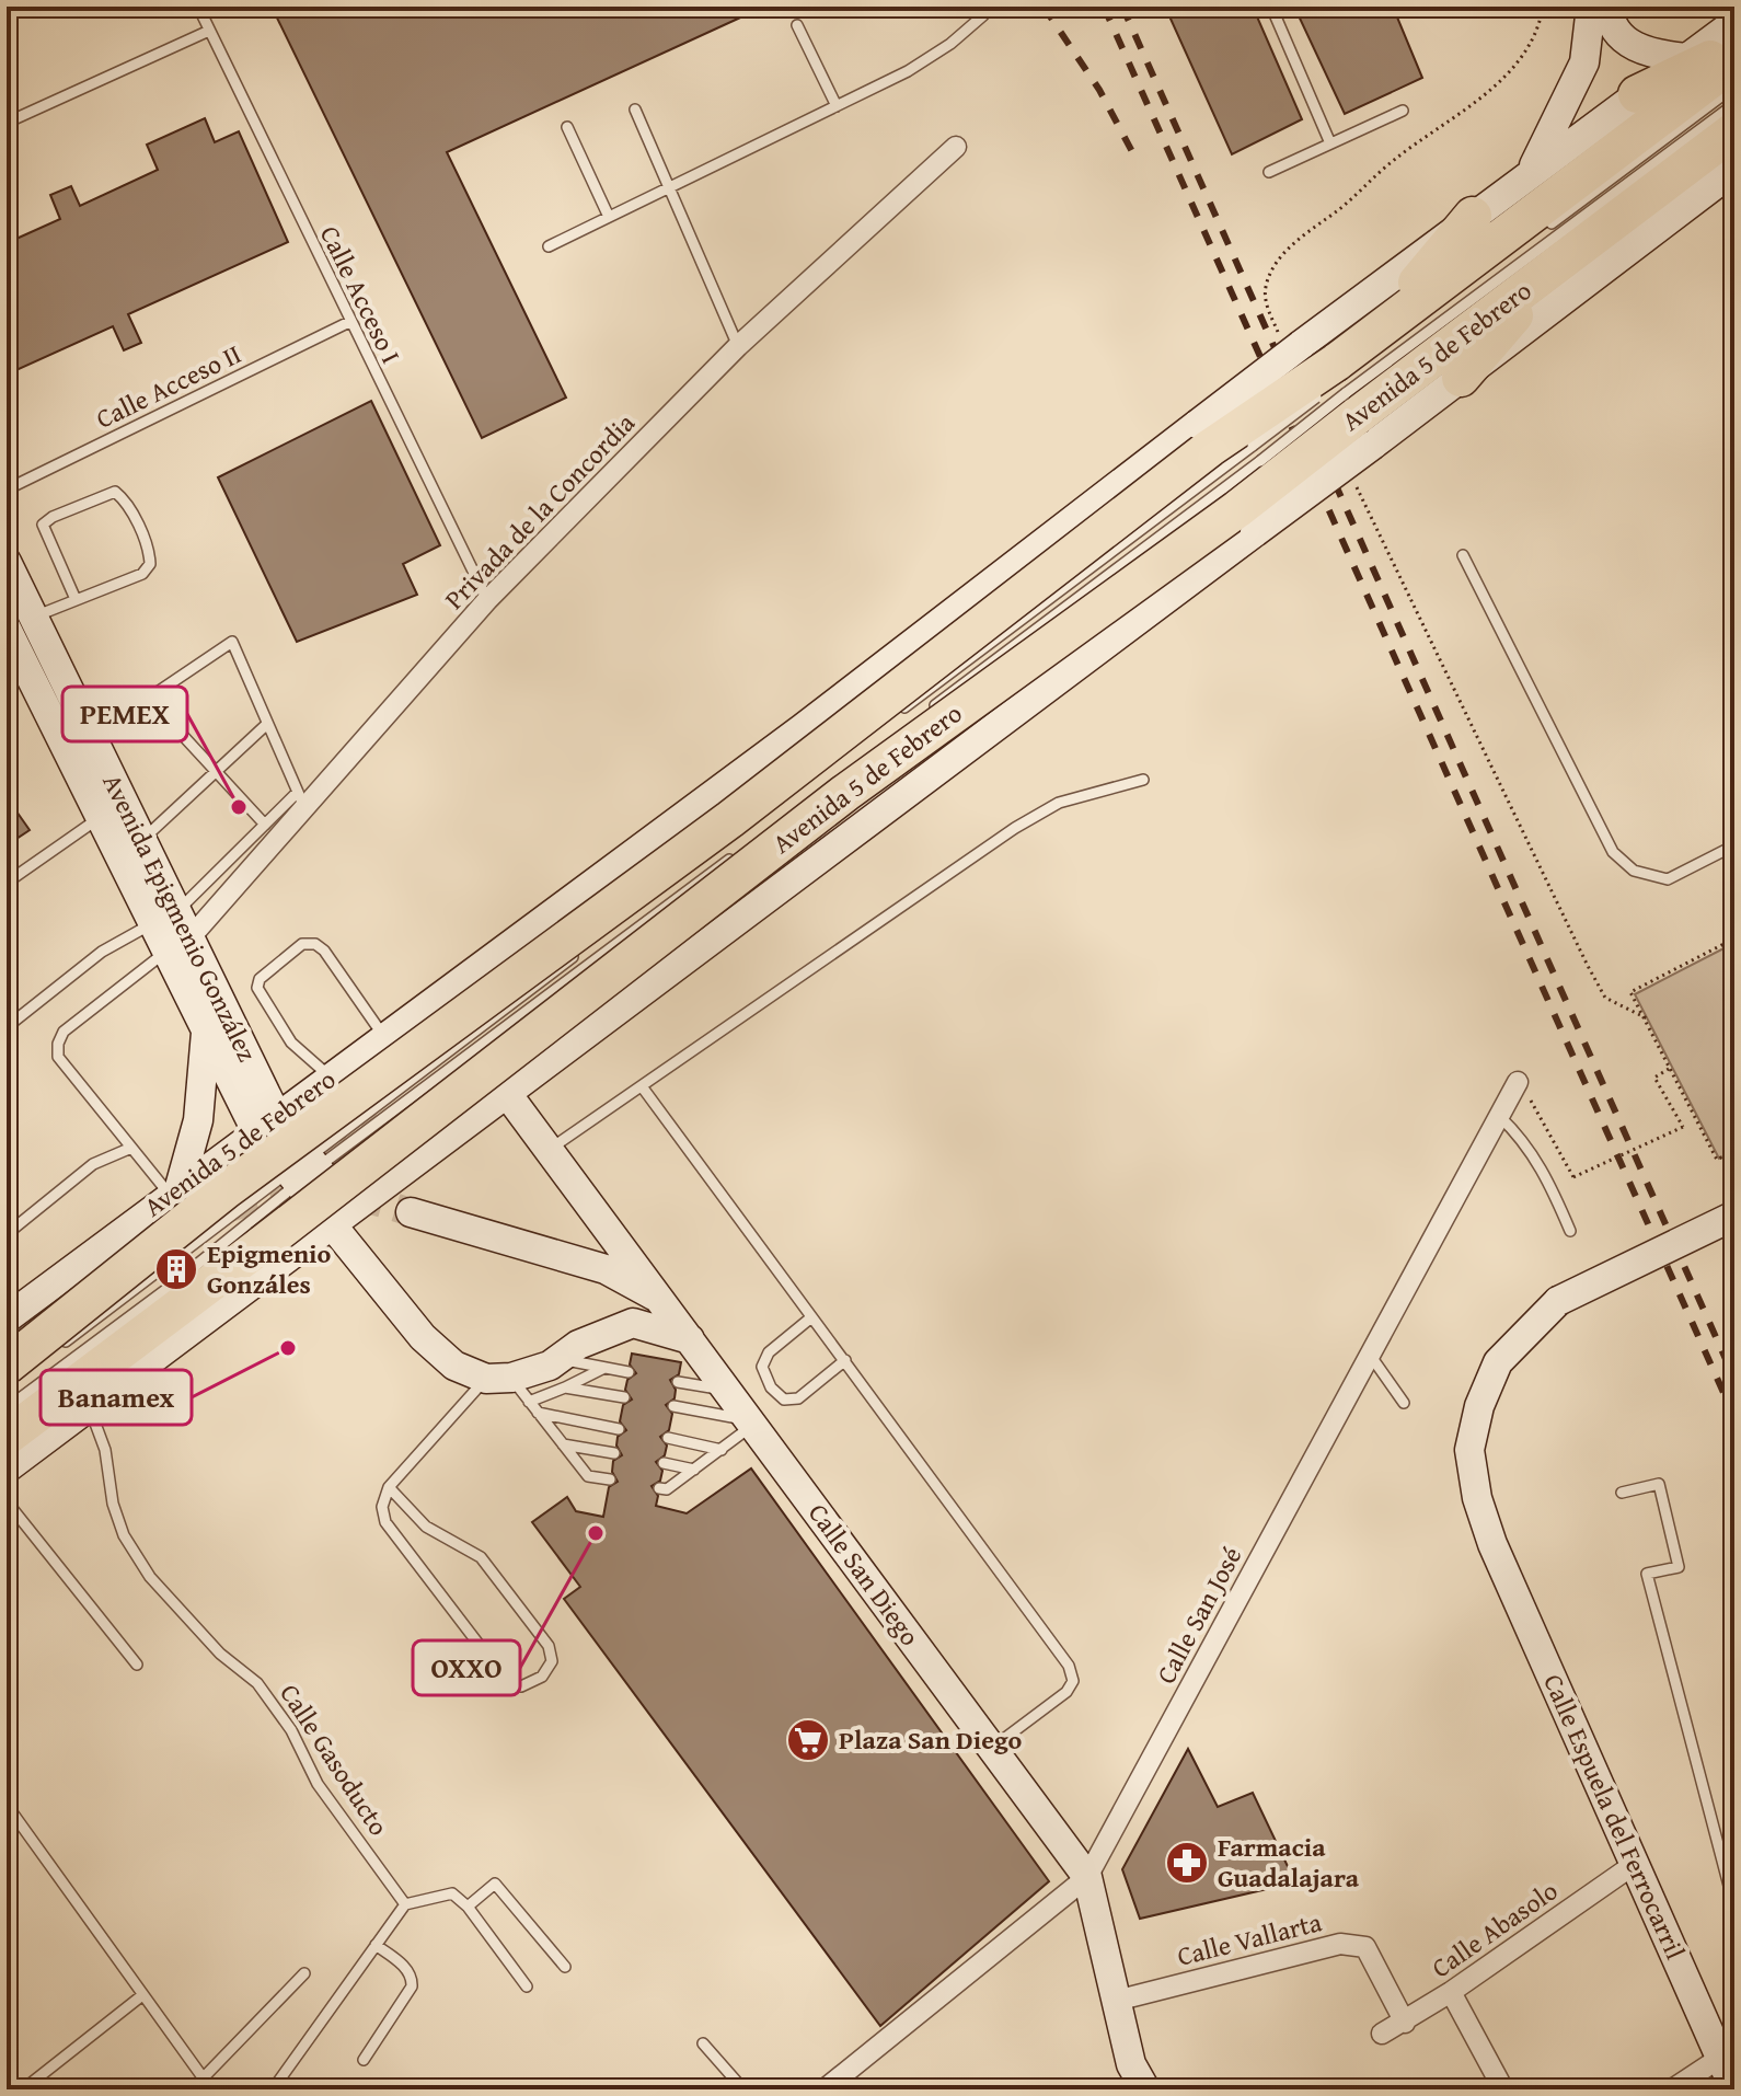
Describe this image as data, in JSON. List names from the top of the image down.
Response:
{
  "streets": {
    "highway": ["Avenida 5 de Febrero"],
    "main road": ["Avenida Epigmenio González", "Calle San Diego", "Calle Espuela del Ferrocarril"],
    "street": [
      "Privada de la Concordia",
      "Calle San José",
      "Calle Abasolo",
      "Calle Vallarta"
    ],
    "lane": ["Calle Acceso I", "Calle Acceso II", "Calle Gasoducto"]
  },
  "crossings": [
    ["Calle Acceso I", "Calle Acceso II"],
    ["Calle Acceso I", "Privada de la Concordia"],
    ["Avenida 5 de Febrero", "Avenida Epigmenio González"],
    ["Avenida 5 de Febrero", "Calle San Diego"],
    ["Avenida 5 de Febrero", "Calle Gasoducto"],
    ["Privada de la Concordia", "Avenida Epigmenio González"],
    ["Calle San Diego", "Calle San José"],
    ["Calle San Diego", "Calle Vallarta"],
    ["Calle Espuela del Ferrocarril", "Calle Abasolo"],
    ["Calle Abasolo", "Calle Vallarta"]
  ],
  "places": {
    "other": ["PEMEX", "Banamex", "OXXO"],
    "building": ["Epigmenio Gonzáles"],
    "supermarket": ["Plaza San Diego"],
    "pharmacy": ["Farmacia Guadalajara"]
  }
}
